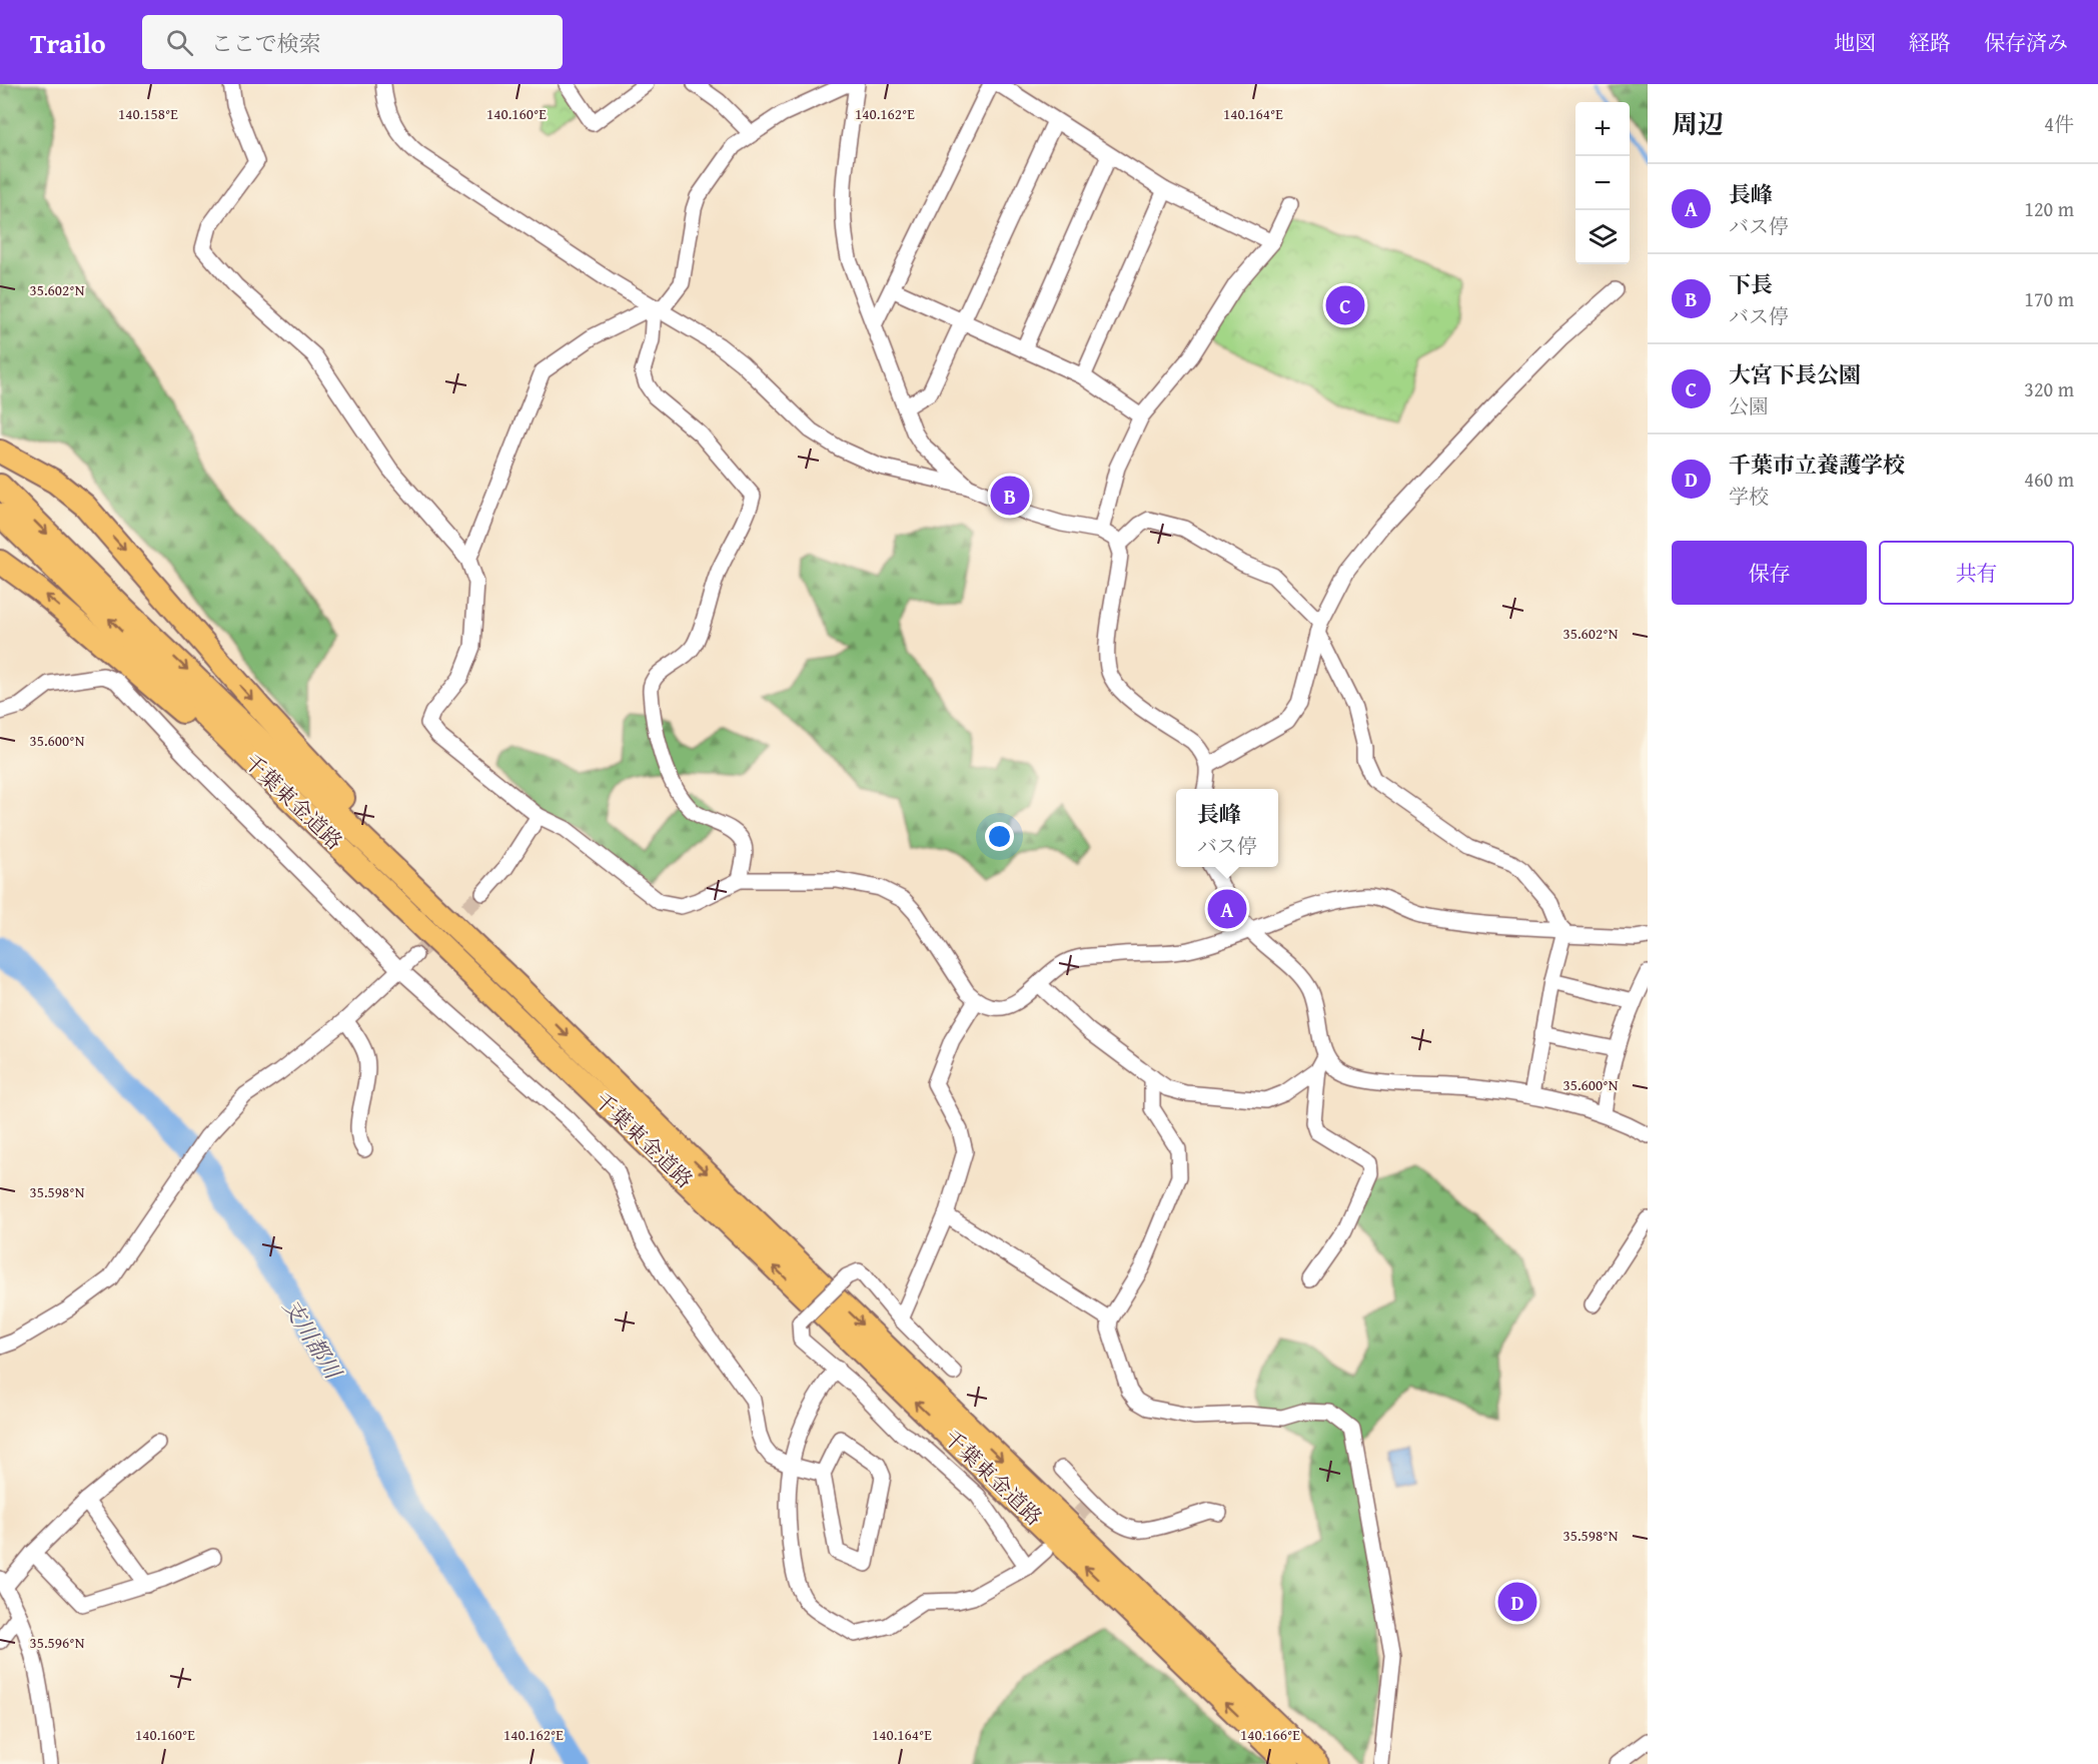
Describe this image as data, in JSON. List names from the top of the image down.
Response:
{
  "streets": {
    "highway": ["千葉東金道路"]
  },
  "water": ["支川都川"],
  "page": {
    "header": "Trailo",
    "search": "ここで検索",
    "nav": ["地図", "経路", "保存済み"],
    "heading": ["周辺", "4件"],
    "map_buttons": ["+", "−"],
    "list": [
      {
        "mark": "A",
        "name": "長峰",
        "note": "バス停",
        "value": "120 m"
      },
      {
        "mark": "B",
        "name": "下長",
        "note": "バス停",
        "value": "170 m"
      },
      {
        "mark": "C",
        "name": "大宮下長公園",
        "note": "公園",
        "value": "320 m"
      },
      {
        "mark": "D",
        "name": "千葉市立養護学校",
        "note": "学校",
        "value": "460 m"
      }
    ],
    "pins": [
      "C",
      "B",
      "A",
      "D"
    ],
    "buttons": ["保存", "共有"],
    "popup": ["長峰", "バス停"]
  },
  "coordinates": [
    "140.158°E",
    "140.160°E",
    "140.162°E",
    "140.164°E",
    "35.602°N",
    "35.600°N",
    "35.598°N",
    "35.596°N",
    "140.166°E"
  ]
}
